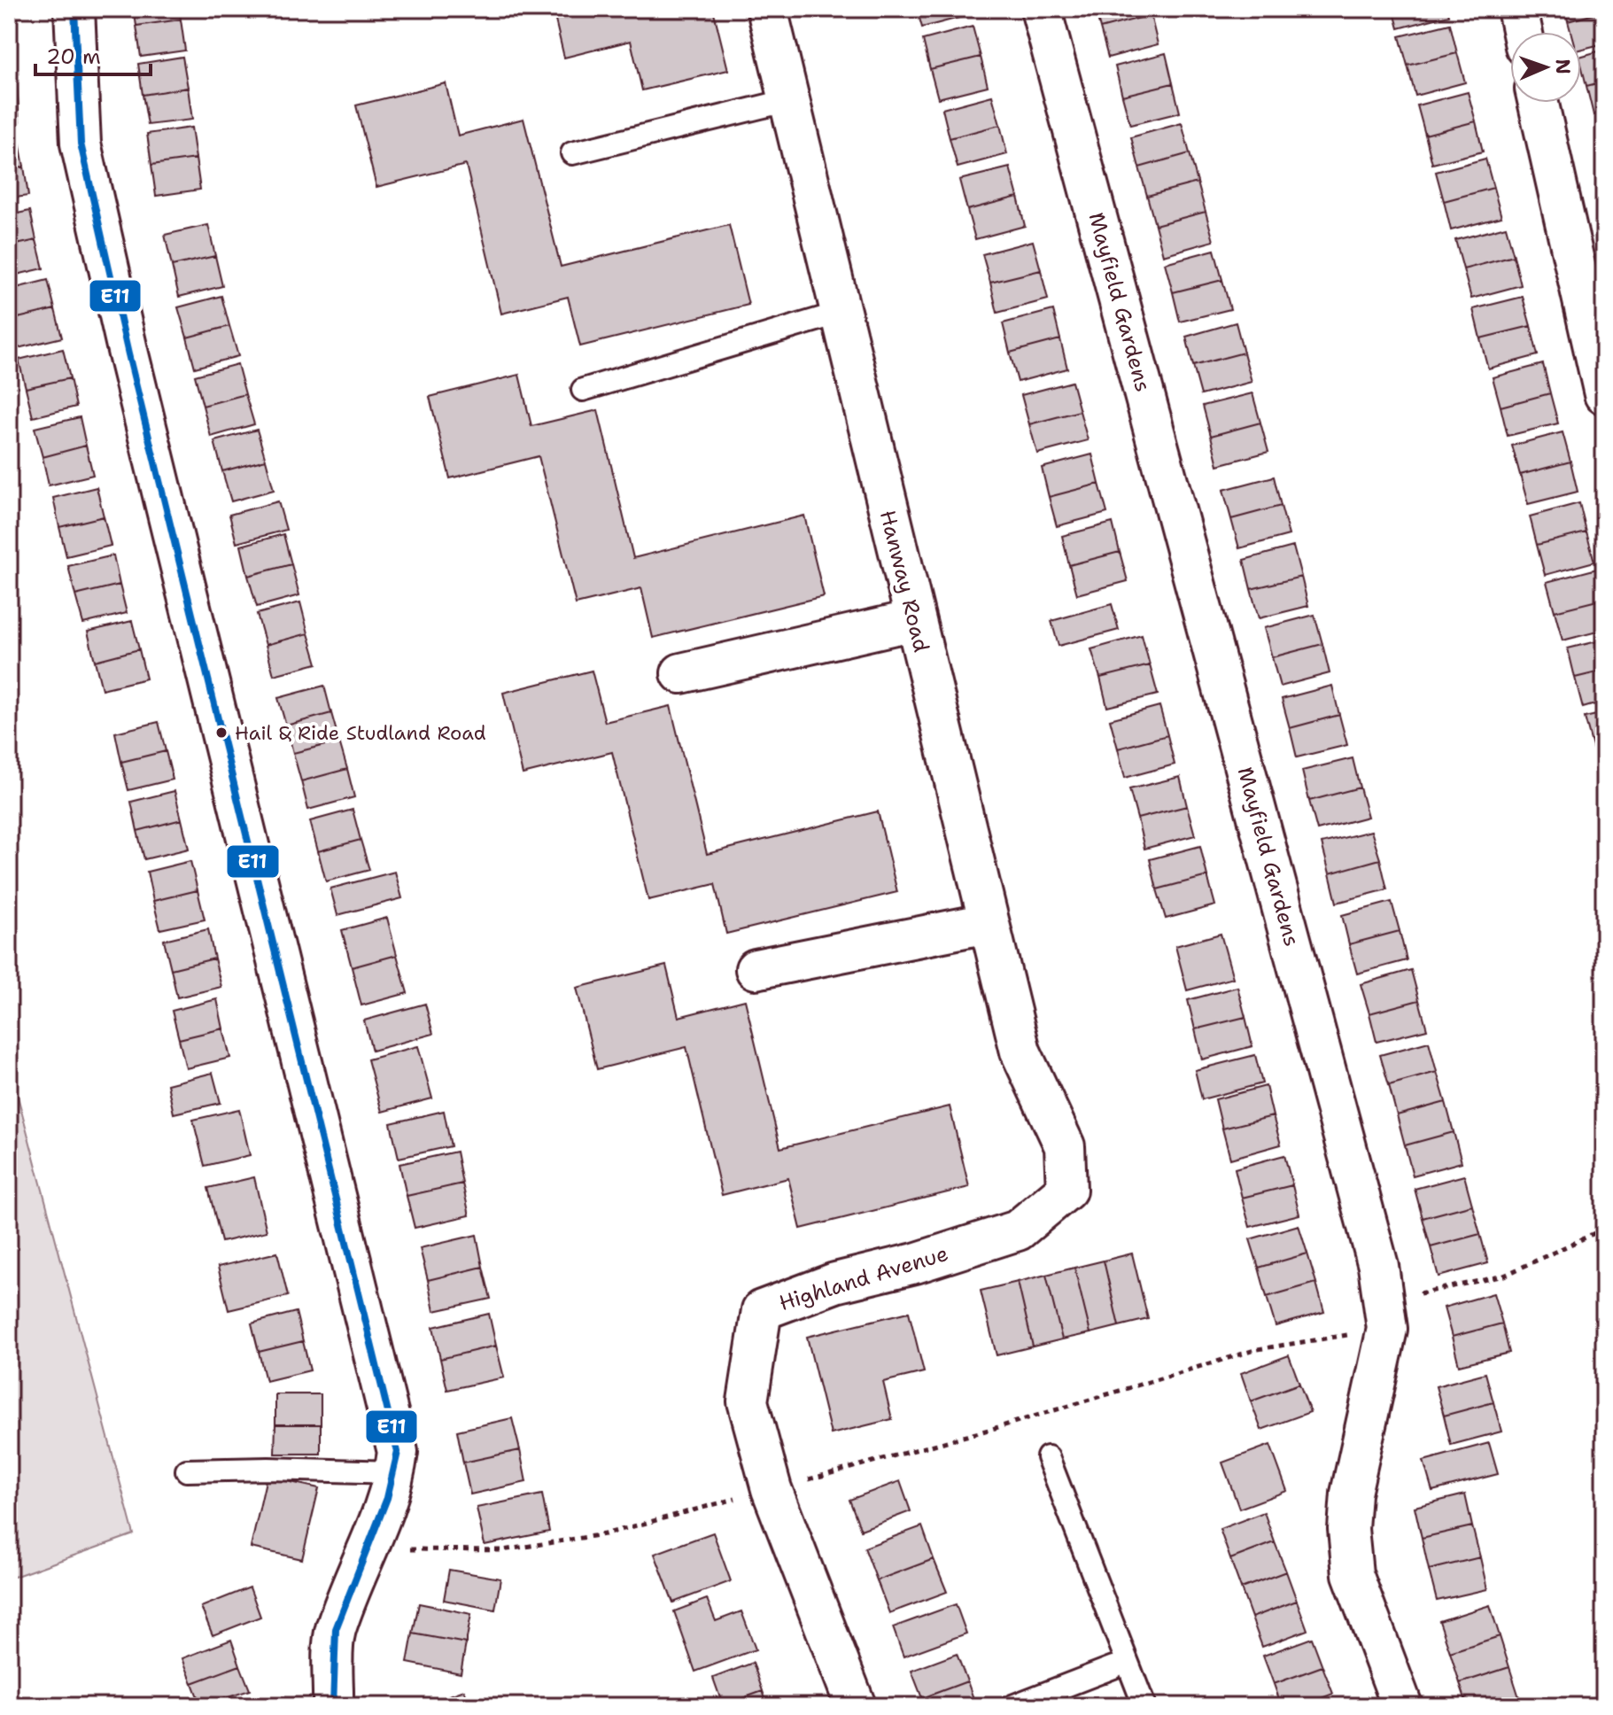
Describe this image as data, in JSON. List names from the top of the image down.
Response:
{
  "streets": {
    "street": ["Mayfield Gardens", "Hanway Road", "Highland Avenue"]
  },
  "crossings": [
    ["Hanway Road", "Highland Avenue"]
  ],
  "places": ["Hail & Ride Studland Road"],
  "lines": ["transit line E11"],
  "scale_bar": "20 m",
  "north": "right"
}
